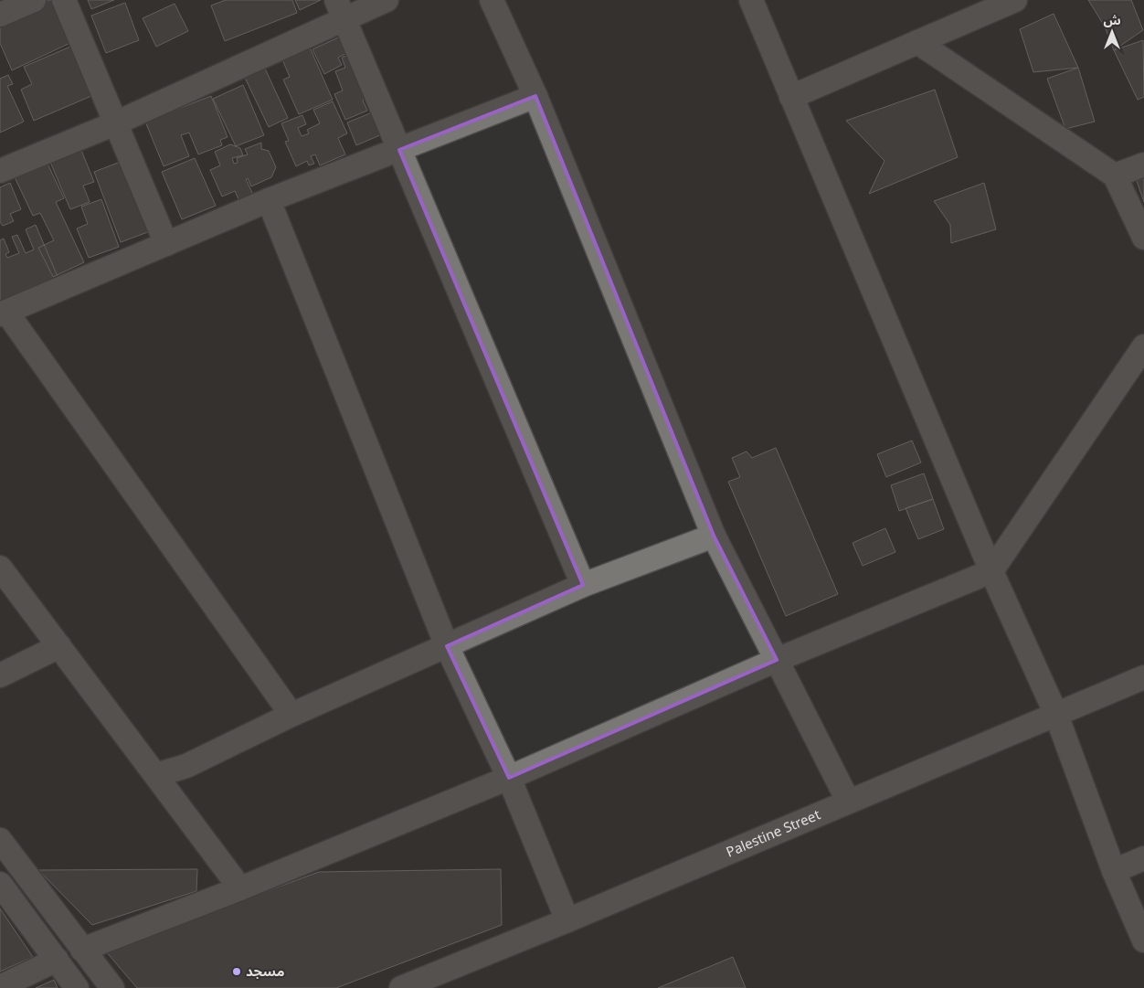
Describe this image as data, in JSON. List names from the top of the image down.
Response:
{
  "streets": {
    "street": ["Palestine Street"]
  },
  "places": ["مسجد"],
  "north": "top"
}
